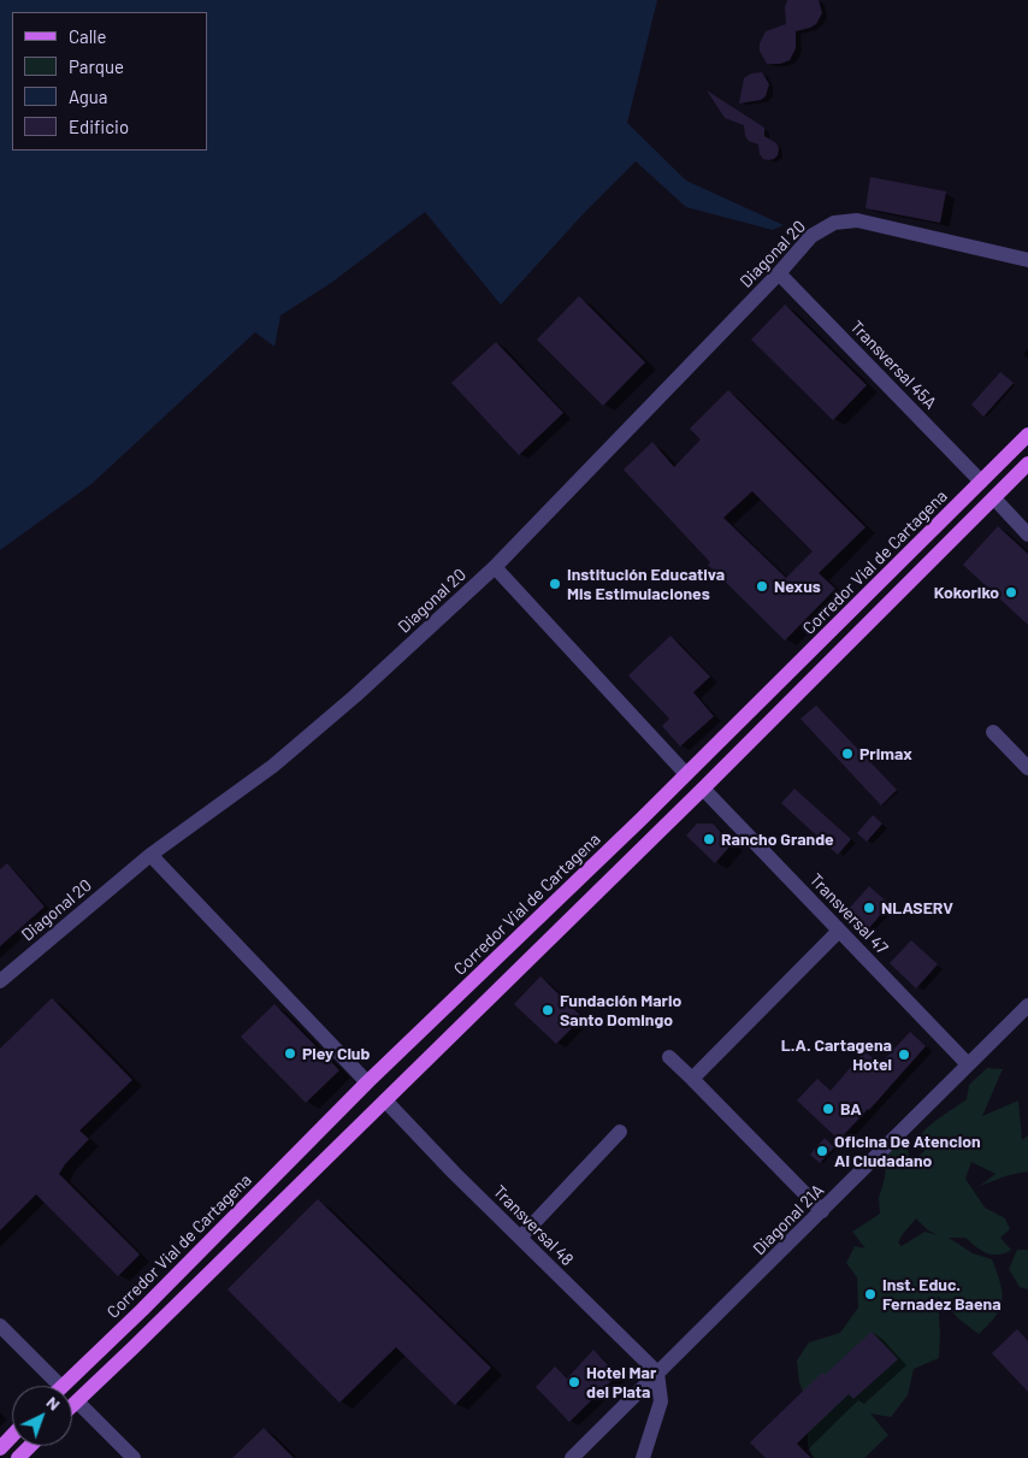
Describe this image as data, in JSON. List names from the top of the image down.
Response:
{
  "streets": {
    "main road": ["Corredor Vial de Cartagena"],
    "street": [
      "Diagonal 20",
      "Transversal 45A",
      "Transversal 47",
      "Diagonal 21A",
      "Transversal 48"
    ]
  },
  "crossings": [
    ["Diagonal 20", "Transversal 45A"],
    ["Transversal 45A", "Corredor Vial de Cartagena"],
    ["Transversal 47", "Diagonal 21A"],
    ["Diagonal 21A", "Transversal 48"]
  ],
  "places": [
    "Institución Educativa Mis Estimulaciones",
    "Nexus",
    "Kokoriko",
    "Primax",
    "Rancho Grande",
    "NLASERV",
    "Fundación Mario Santo Domingo",
    "Pley Club",
    "L.A. Cartagena Hotel",
    "BA",
    "Oficina De Atencion Al Ciudadano",
    "Inst. Educ. Fernadez Baena",
    "Hotel Mar del Plata"
  ],
  "legend": [
    "Calle",
    "Parque",
    "Agua",
    "Edificio"
  ],
  "north": "top right"
}
